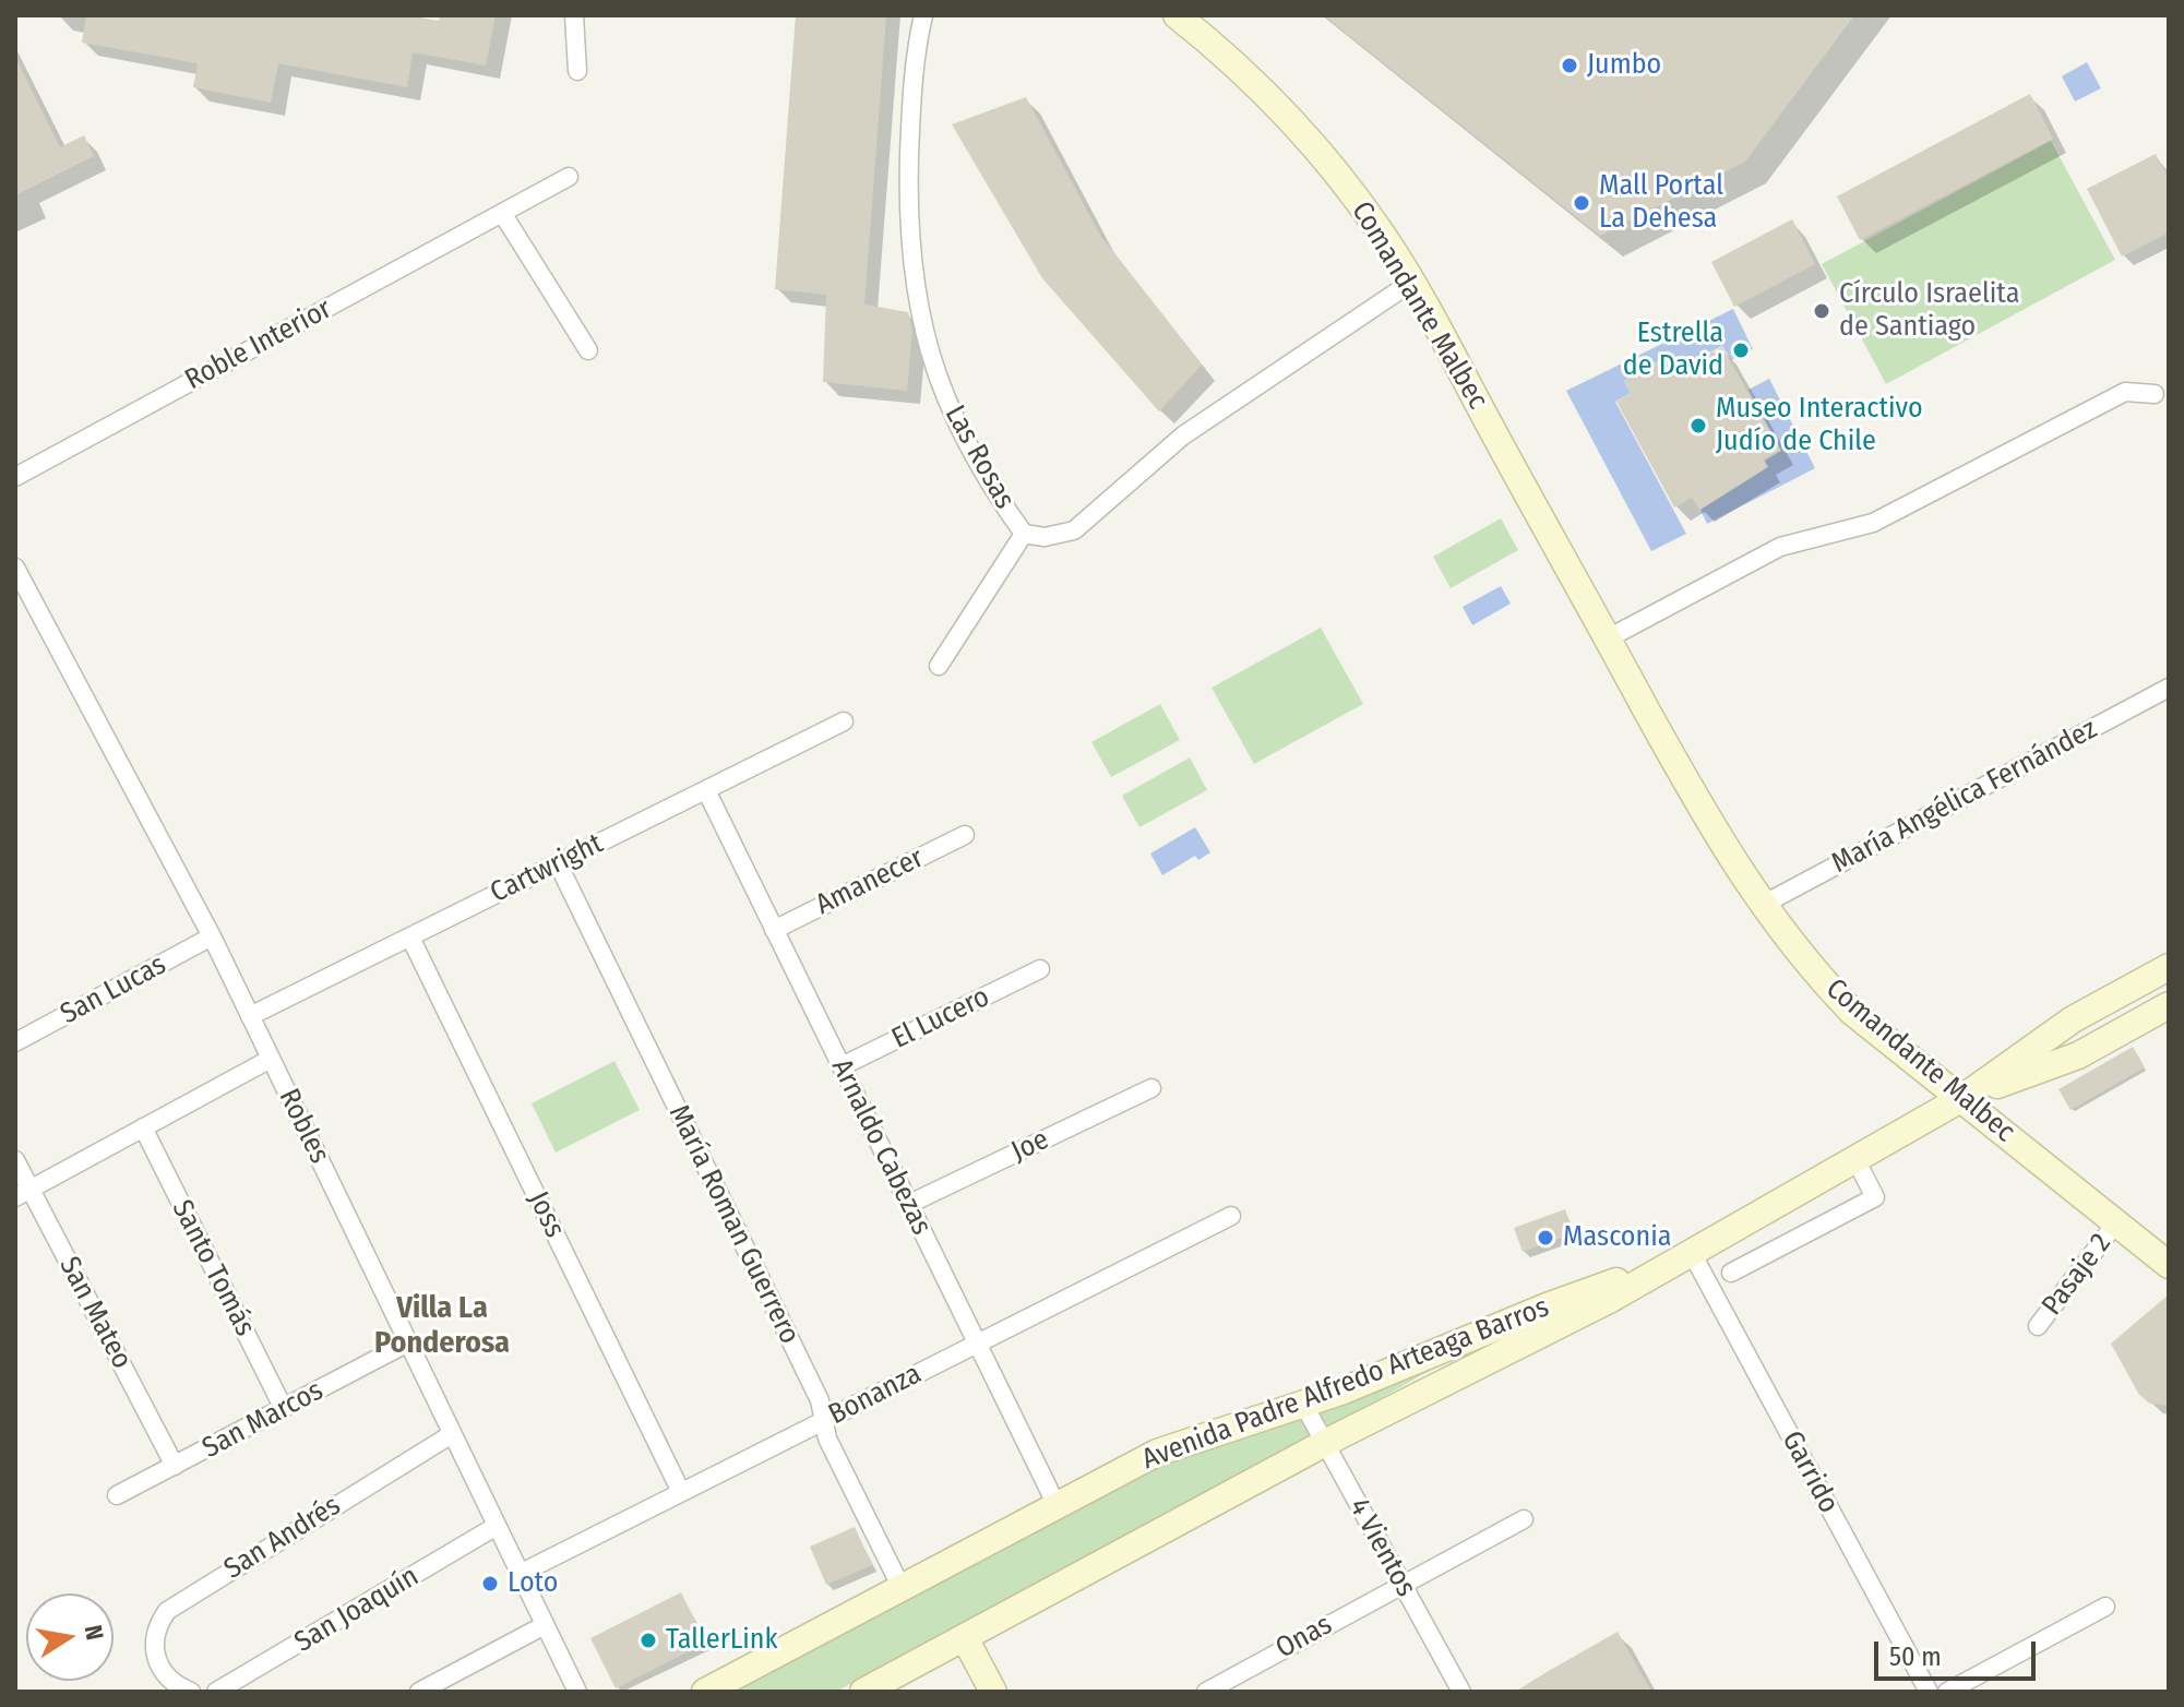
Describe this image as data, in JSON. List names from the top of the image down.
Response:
{
  "streets": {
    "main road": ["Comandante Malbec", "Avenida Padre Alfredo Arteaga Barros"],
    "street": [
      "Roble Interior",
      "Las Rosas",
      "María Angélica Fernández",
      "Cartwright",
      "Amanecer",
      "San Lucas",
      "El Lucero",
      "Robles",
      "Joe",
      "Arnaldo Cabezas",
      "Joss",
      "María Roman Guerrero",
      "Santo Tomás",
      "Pasaje 2",
      "San Mateo",
      "Bonanza",
      "San Marcos",
      "Garrido",
      "San Andrés",
      "4 Vientos",
      "San Joaquín",
      "Onas"
    ]
  },
  "crossings": [
    ["Comandante Malbec", "Las Rosas"],
    ["Comandante Malbec", "María Angélica Fernández"],
    ["Comandante Malbec", "Pasaje 2"],
    ["Comandante Malbec", "Avenida Padre Alfredo Arteaga Barros"],
    ["Cartwright", "Robles"],
    ["Cartwright", "Arnaldo Cabezas"],
    ["Cartwright", "Joss"],
    ["Cartwright", "María Roman Guerrero"],
    ["Amanecer", "Arnaldo Cabezas"],
    ["San Lucas", "Robles"],
    ["El Lucero", "Arnaldo Cabezas"],
    ["Robles", "Bonanza"],
    ["Robles", "San Marcos"],
    ["Robles", "San Andrés"],
    ["Robles", "San Joaquín"],
    ["Joe", "Arnaldo Cabezas"],
    ["Arnaldo Cabezas", "Avenida Padre Alfredo Arteaga Barros"],
    ["Arnaldo Cabezas", "Bonanza"],
    ["Joss", "Bonanza"],
    ["María Roman Guerrero", "Avenida Padre Alfredo Arteaga Barros"],
    ["María Roman Guerrero", "Bonanza"],
    ["Santo Tomás", "San Marcos"],
    ["San Mateo", "San Marcos"],
    ["Avenida Padre Alfredo Arteaga Barros", "Garrido"],
    ["Avenida Padre Alfredo Arteaga Barros", "4 Vientos"],
    ["4 Vientos", "Onas"]
  ],
  "districts": ["Villa La Ponderosa"],
  "places": [
    "Jumbo",
    "Mall Portal La Dehesa",
    "Círculo Israelita de Santiago",
    "Estrella de David",
    "Museo Interactivo Judío de Chile",
    "Masconia",
    "Loto",
    "TallerLink"
  ],
  "scale_bar": "50 m",
  "north": "right"
}
